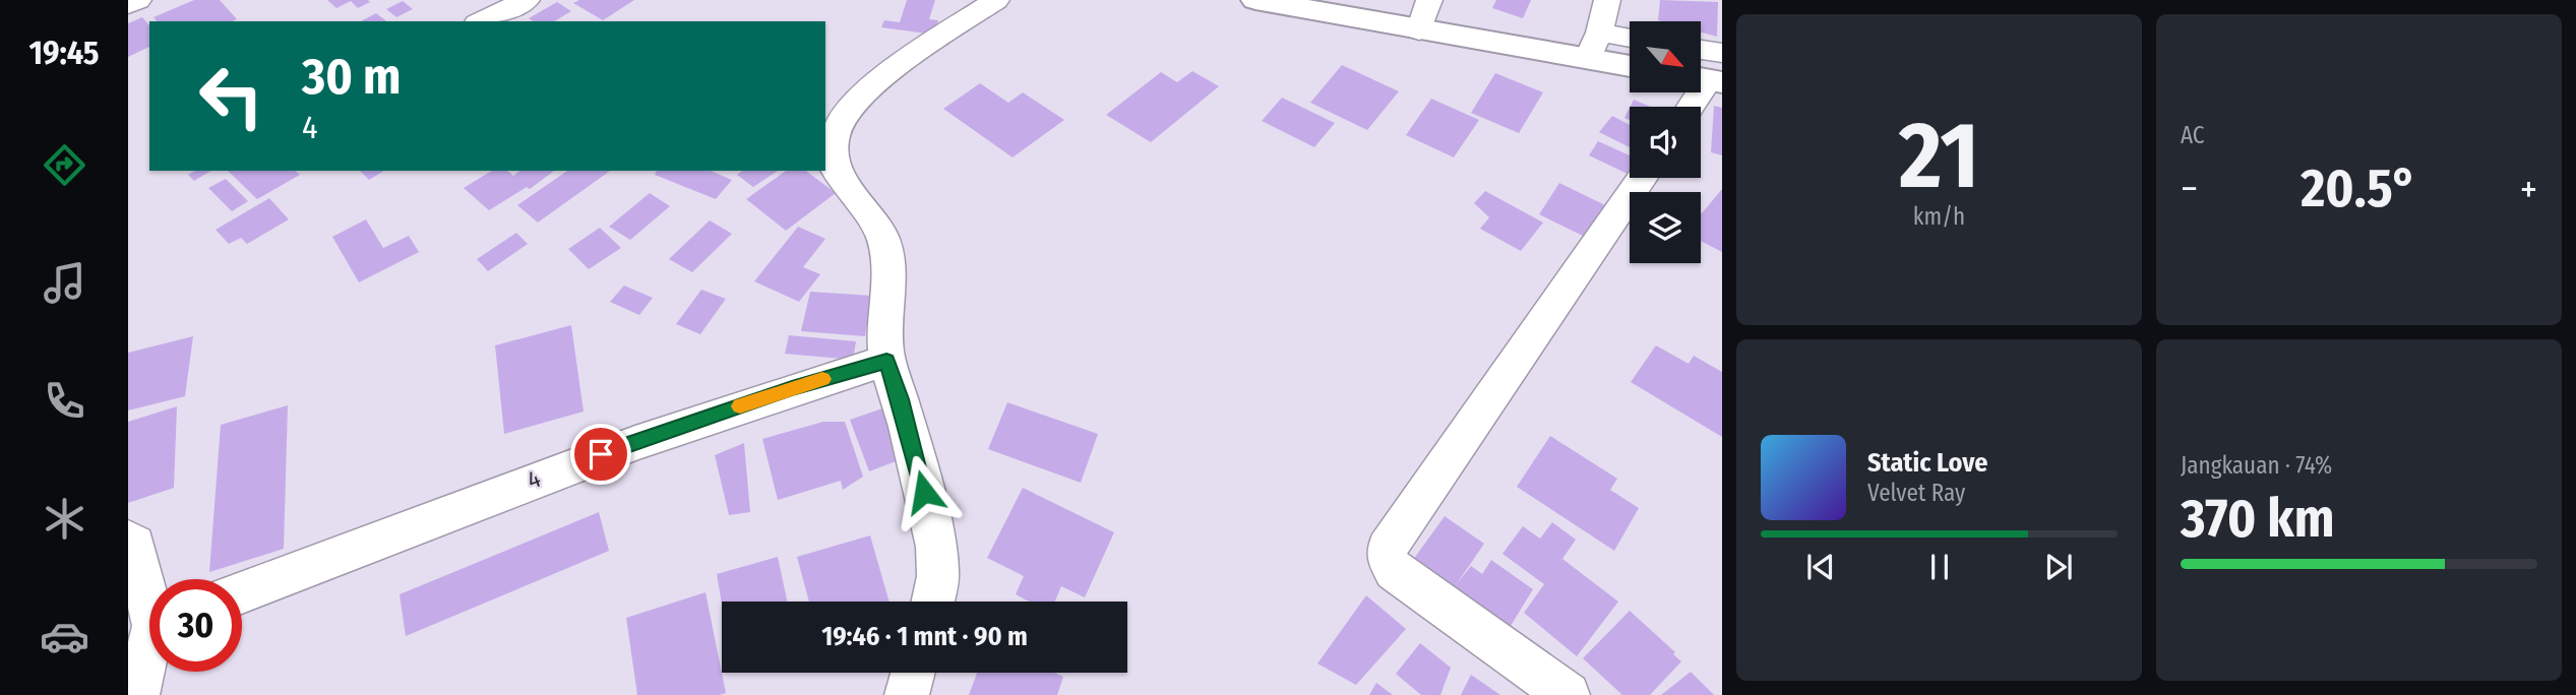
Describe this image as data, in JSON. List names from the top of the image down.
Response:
{
  "streets": {
    "street": ["4"]
  },
  "north": "bottom right",
  "page": {
    "tabs": "19:45",
    "tile": [
      ["21", "km/h"],
      "AC",
      ["Jangkauan · 74%", "370 km"]
    ],
    "turn": ["30 m", "4"],
    "heat": ["−", "20.5°", "+"],
    "song": ["Static Love", "Velvet Ray"],
    "limit": "30",
    "trip": "19:46 · 1 mnt · 90 m"
  }
}
